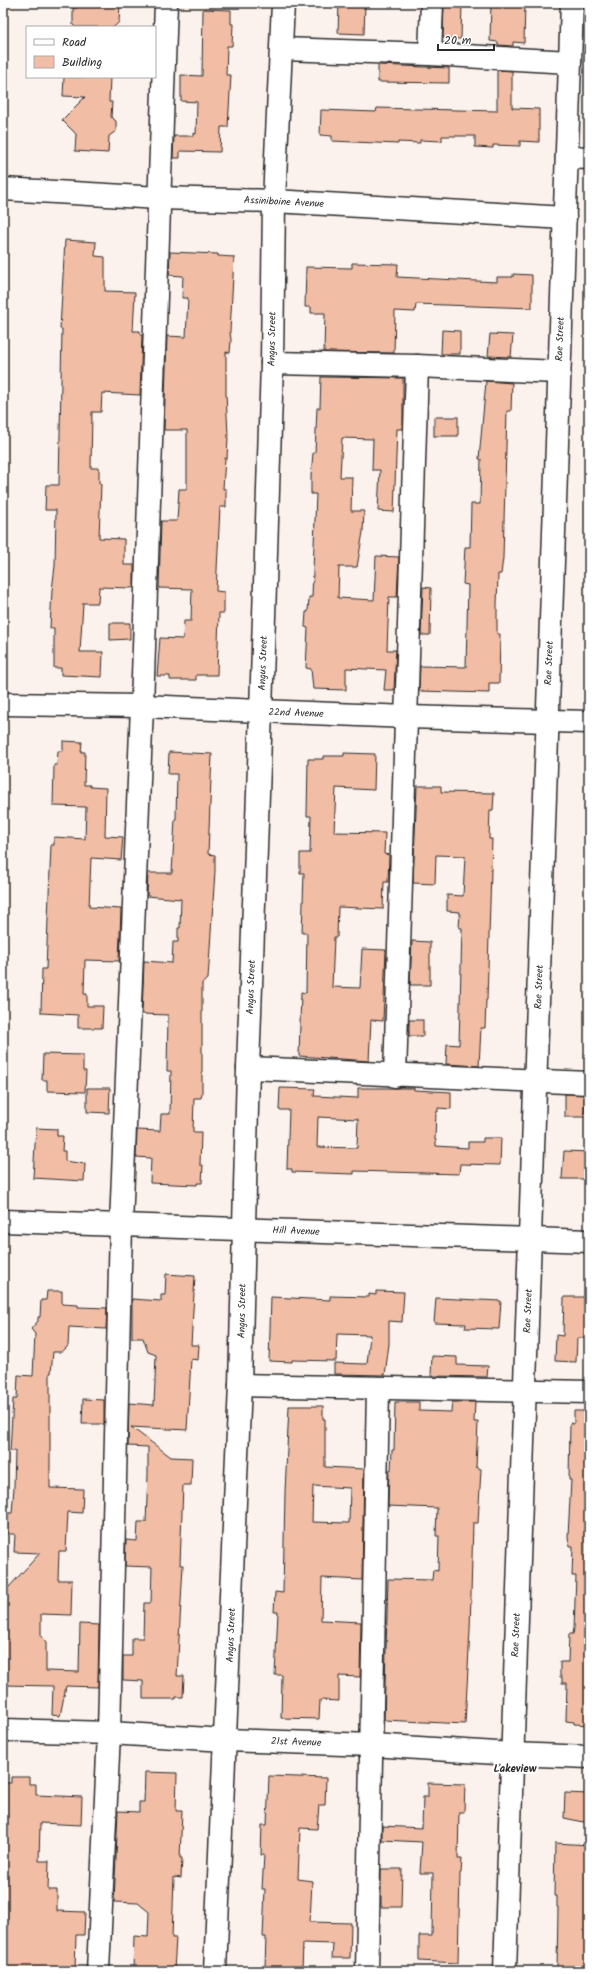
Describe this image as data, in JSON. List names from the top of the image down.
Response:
{
  "streets": {
    "street": [
      "Assiniboine Avenue",
      "Angus Street",
      "Rae Street",
      "22nd Avenue",
      "Hill Avenue",
      "21st Avenue"
    ]
  },
  "crossings": [
    ["Assiniboine Avenue", "Angus Street"],
    ["Assiniboine Avenue", "Rae Street"],
    ["Angus Street", "22nd Avenue"],
    ["Angus Street", "Hill Avenue"],
    ["Angus Street", "21st Avenue"],
    ["Rae Street", "22nd Avenue"],
    ["Rae Street", "Hill Avenue"],
    ["Rae Street", "21st Avenue"]
  ],
  "districts": ["Lakeview"],
  "legend": ["Road", "Building"],
  "scale_bar": "20 m"
}
